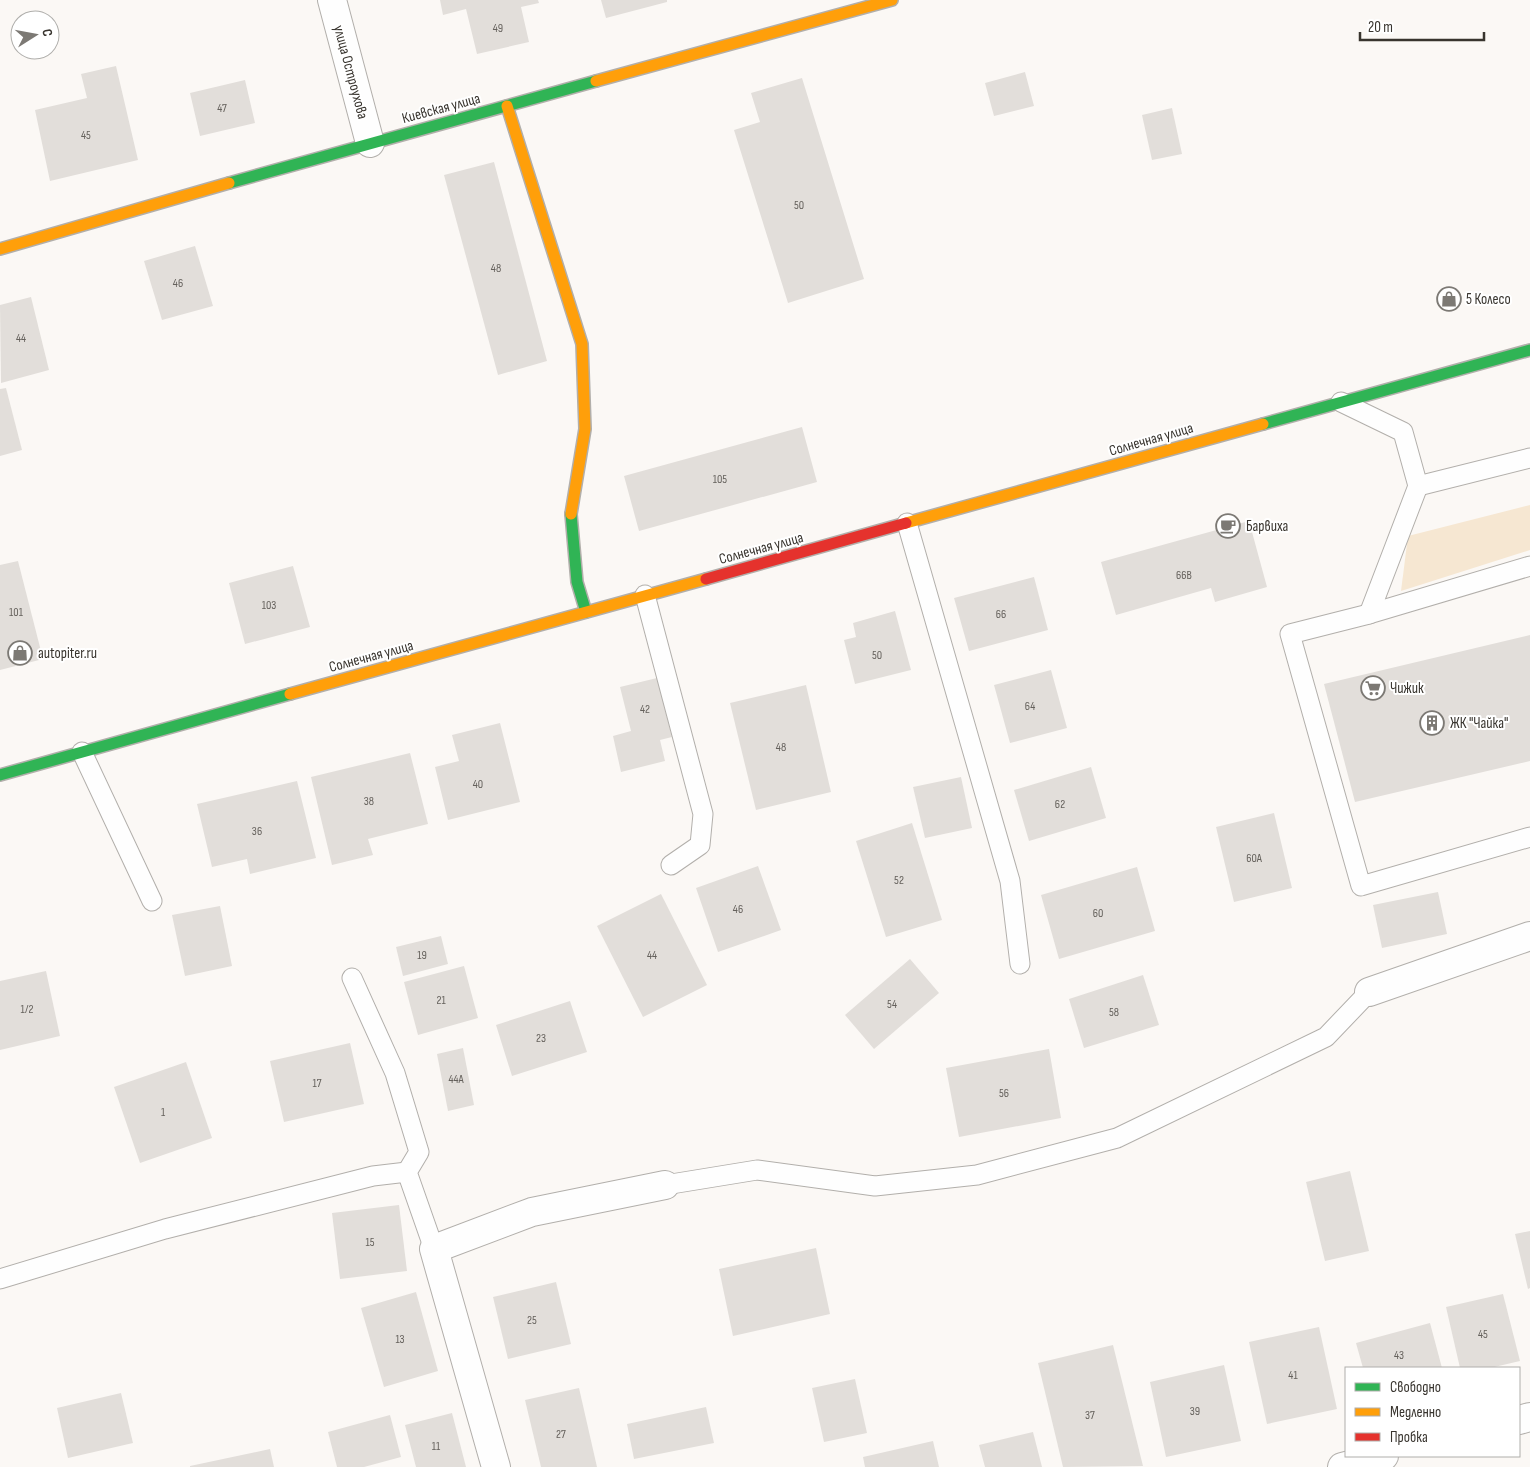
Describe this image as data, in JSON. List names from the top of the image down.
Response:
{
  "streets": {
    "main road": ["Киевская улица", "Солнечная улица"],
    "street": ["улица Остроухова"]
  },
  "crossings": [
    ["улица Остроухова", "Киевская улица"]
  ],
  "places": {
    "shop": ["5 Колесо", "autopiter.ru"],
    "cafe": ["Барвиха"],
    "supermarket": ["Чижик"],
    "building": ["ЖК \"Чайка\""]
  },
  "house_numbers": [
    "49",
    "47",
    "45",
    "50",
    "48",
    "46",
    "44",
    "105",
    "66В",
    "103",
    "101",
    "66",
    "50",
    "64",
    "42",
    "48",
    "40",
    "38",
    "62",
    "36",
    "60А",
    "52",
    "46",
    "60",
    "19",
    "44",
    "21",
    "54",
    "1/2",
    "58",
    "23",
    "44А",
    "17",
    "56",
    "1",
    "15",
    "25",
    "45",
    "13",
    "43",
    "41",
    "39",
    "37",
    "27",
    "11"
  ],
  "legend": ["Свободно", "Медленно", "Пробка"],
  "scale_bar": "20 m",
  "north": "right"
}
